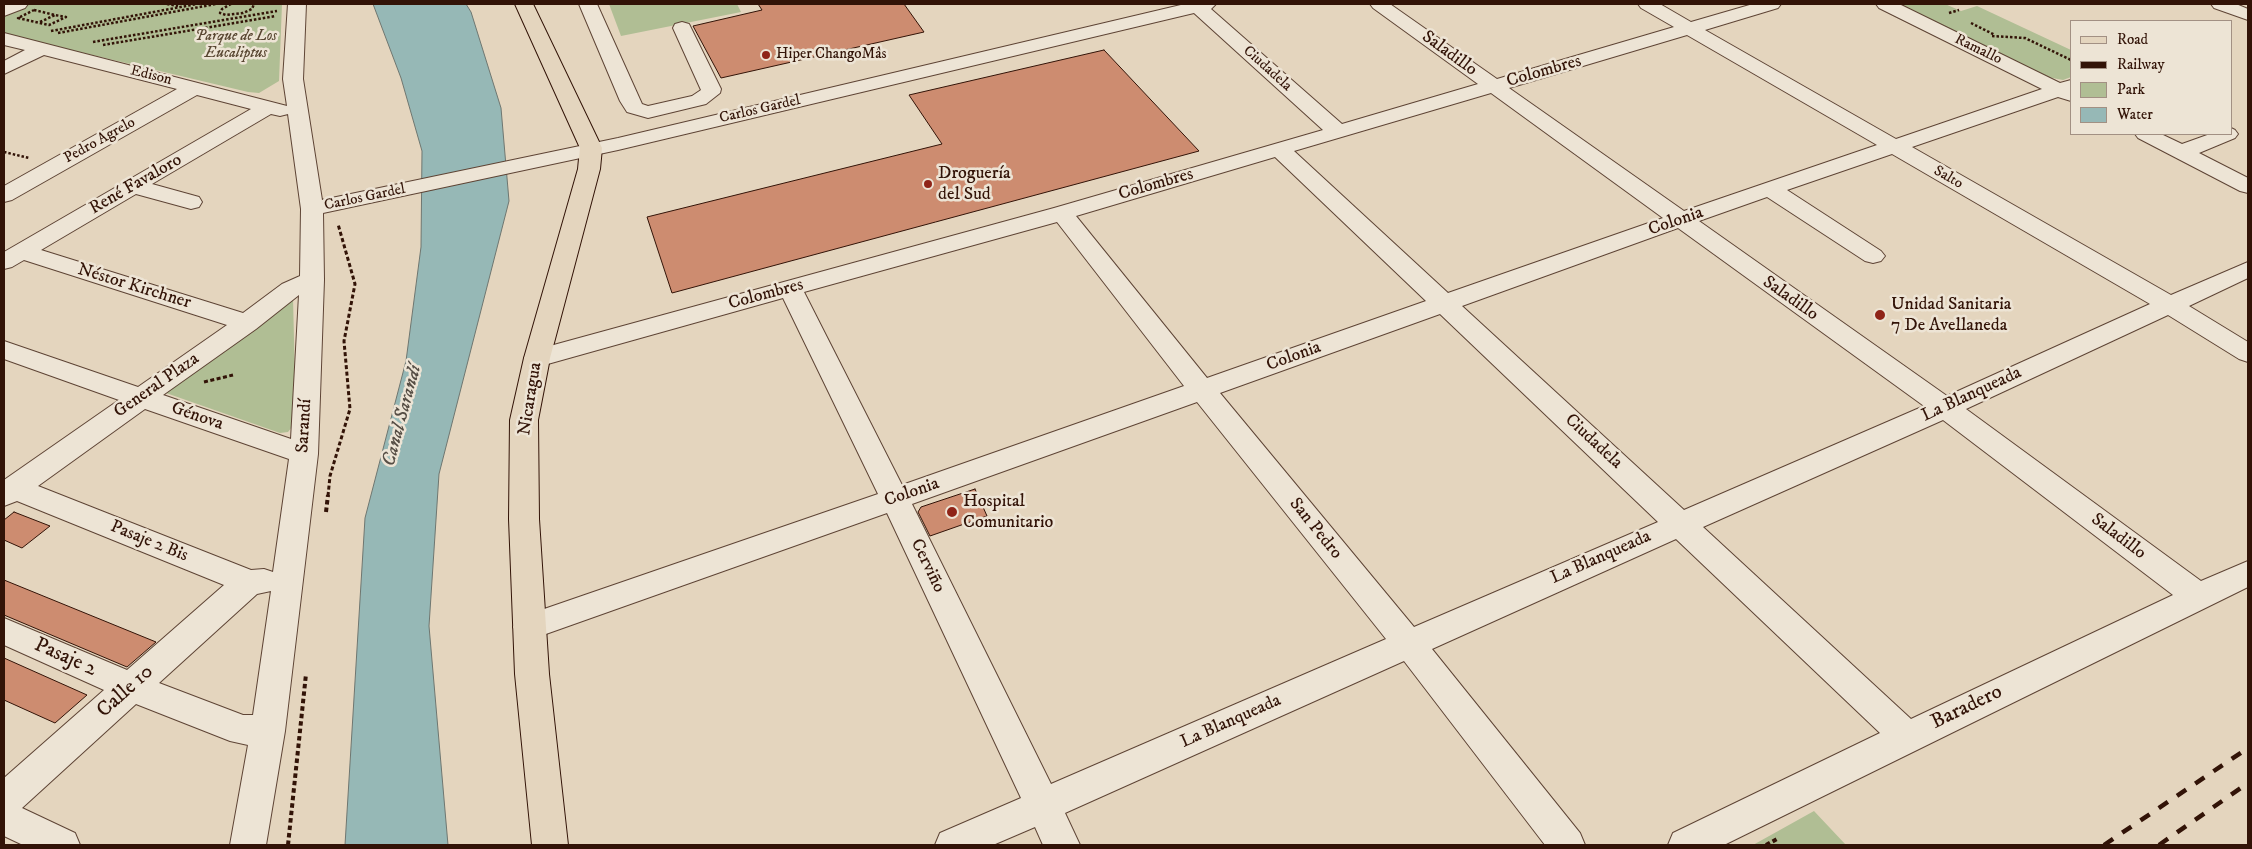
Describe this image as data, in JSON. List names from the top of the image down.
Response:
{
  "streets": {
    "main road": ["Nicaragua"],
    "street": [
      "Ramallo",
      "Saladillo",
      "Ciudadela",
      "Colombres",
      "Edison",
      "Carlos Gardel",
      "Pedro Agrelo",
      "Salto",
      "René Favaloro",
      "Colonia",
      "Néstor Kirchner",
      "General Plaza",
      "La Blanqueada",
      "Génova",
      "Sarandí",
      "San Pedro",
      "Pasaje 2 Bis",
      "Cerviño",
      "Pasaje 2",
      "Calle 10",
      "Baradero"
    ]
  },
  "crossings": [
    ["Ramallo", "Colonia"],
    ["Saladillo", "Colombres"],
    ["Saladillo", "Colonia"],
    ["Saladillo", "La Blanqueada"],
    ["Saladillo", "Baradero"],
    ["Ciudadela", "Colombres"],
    ["Ciudadela", "Carlos Gardel"],
    ["Ciudadela", "Colonia"],
    ["Ciudadela", "La Blanqueada"],
    ["Ciudadela", "Baradero"],
    ["Colombres", "Salto"],
    ["Colombres", "Nicaragua"],
    ["Colombres", "San Pedro"],
    ["Colombres", "Cerviño"],
    ["Edison", "Pedro Agrelo"],
    ["Edison", "René Favaloro"],
    ["Edison", "Sarandí"],
    ["Carlos Gardel", "Nicaragua"],
    ["Carlos Gardel", "Sarandí"],
    ["Salto", "Colonia"],
    ["Salto", "La Blanqueada"],
    ["René Favaloro", "Néstor Kirchner"],
    ["Colonia", "Nicaragua"],
    ["Colonia", "San Pedro"],
    ["Colonia", "Cerviño"],
    ["Néstor Kirchner", "General Plaza"],
    ["General Plaza", "Génova"],
    ["General Plaza", "Sarandí"],
    ["General Plaza", "Pasaje 2 Bis"],
    ["La Blanqueada", "San Pedro"],
    ["La Blanqueada", "Cerviño"],
    ["Génova", "Sarandí"],
    ["Sarandí", "Pasaje 2 Bis"],
    ["Sarandí", "Pasaje 2"],
    ["Pasaje 2 Bis", "Calle 10"],
    ["Pasaje 2", "Calle 10"]
  ],
  "water": ["Canal Sarandí"],
  "parks": ["Parque de Los Eucaliptus"],
  "places": [
    "Hiper ChangoMâs",
    "Droguería del Sud",
    "Unidad Sanitaria 7 De Avellaneda",
    "Hospital Comunitario"
  ],
  "legend": [
    "Road",
    "Railway",
    "Park",
    "Water"
  ]
}
